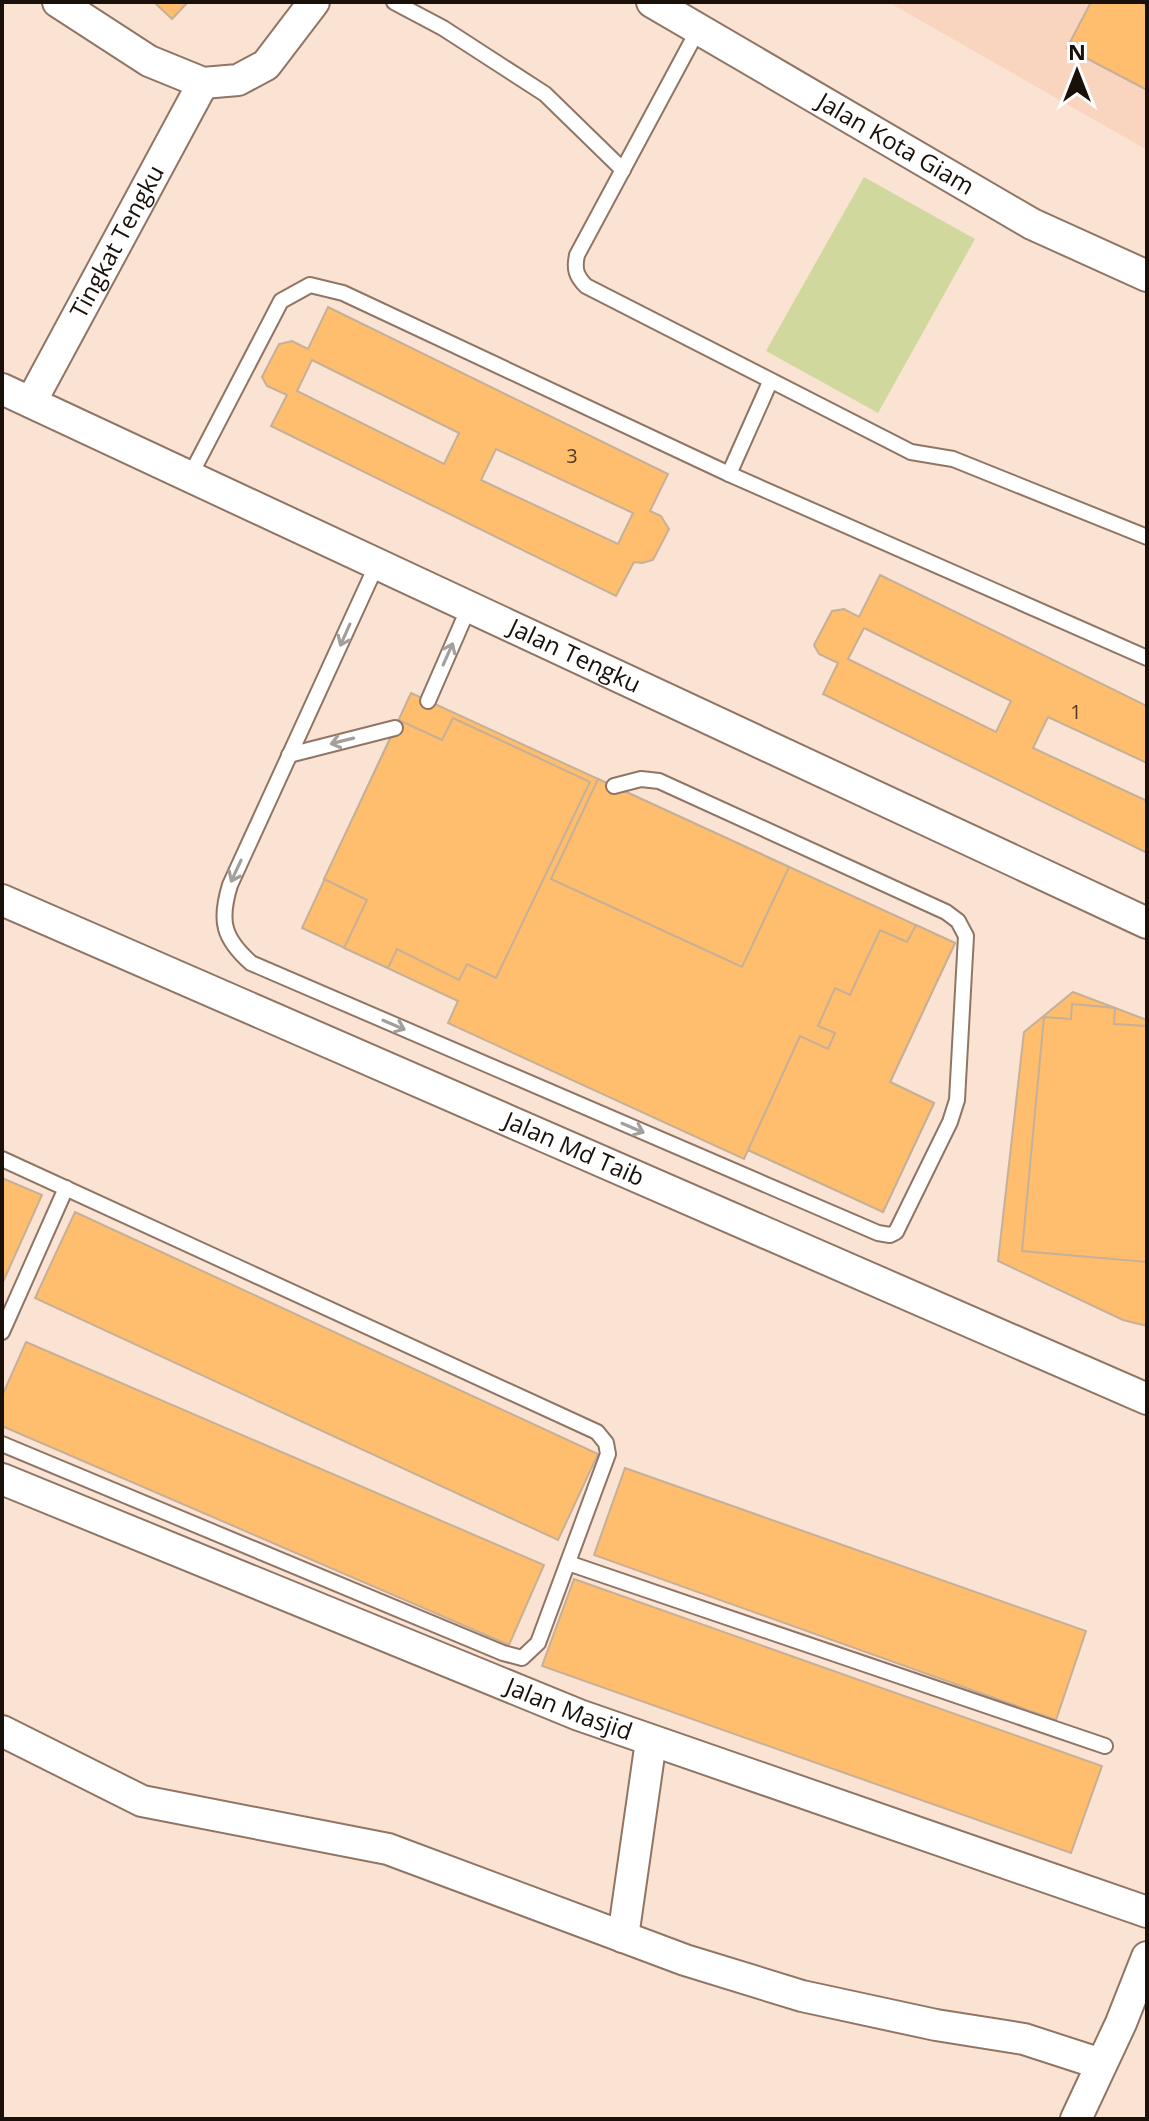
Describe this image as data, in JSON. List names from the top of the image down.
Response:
{
  "streets": {
    "street": [
      "Jalan Kota Giam",
      "Tingkat Tengku",
      "Jalan Tengku",
      "Jalan Md Taib",
      "Jalan Masjid"
    ]
  },
  "crossings": [
    ["Tingkat Tengku", "Jalan Tengku"]
  ],
  "house_numbers": ["3", "1"],
  "north": "top"
}
